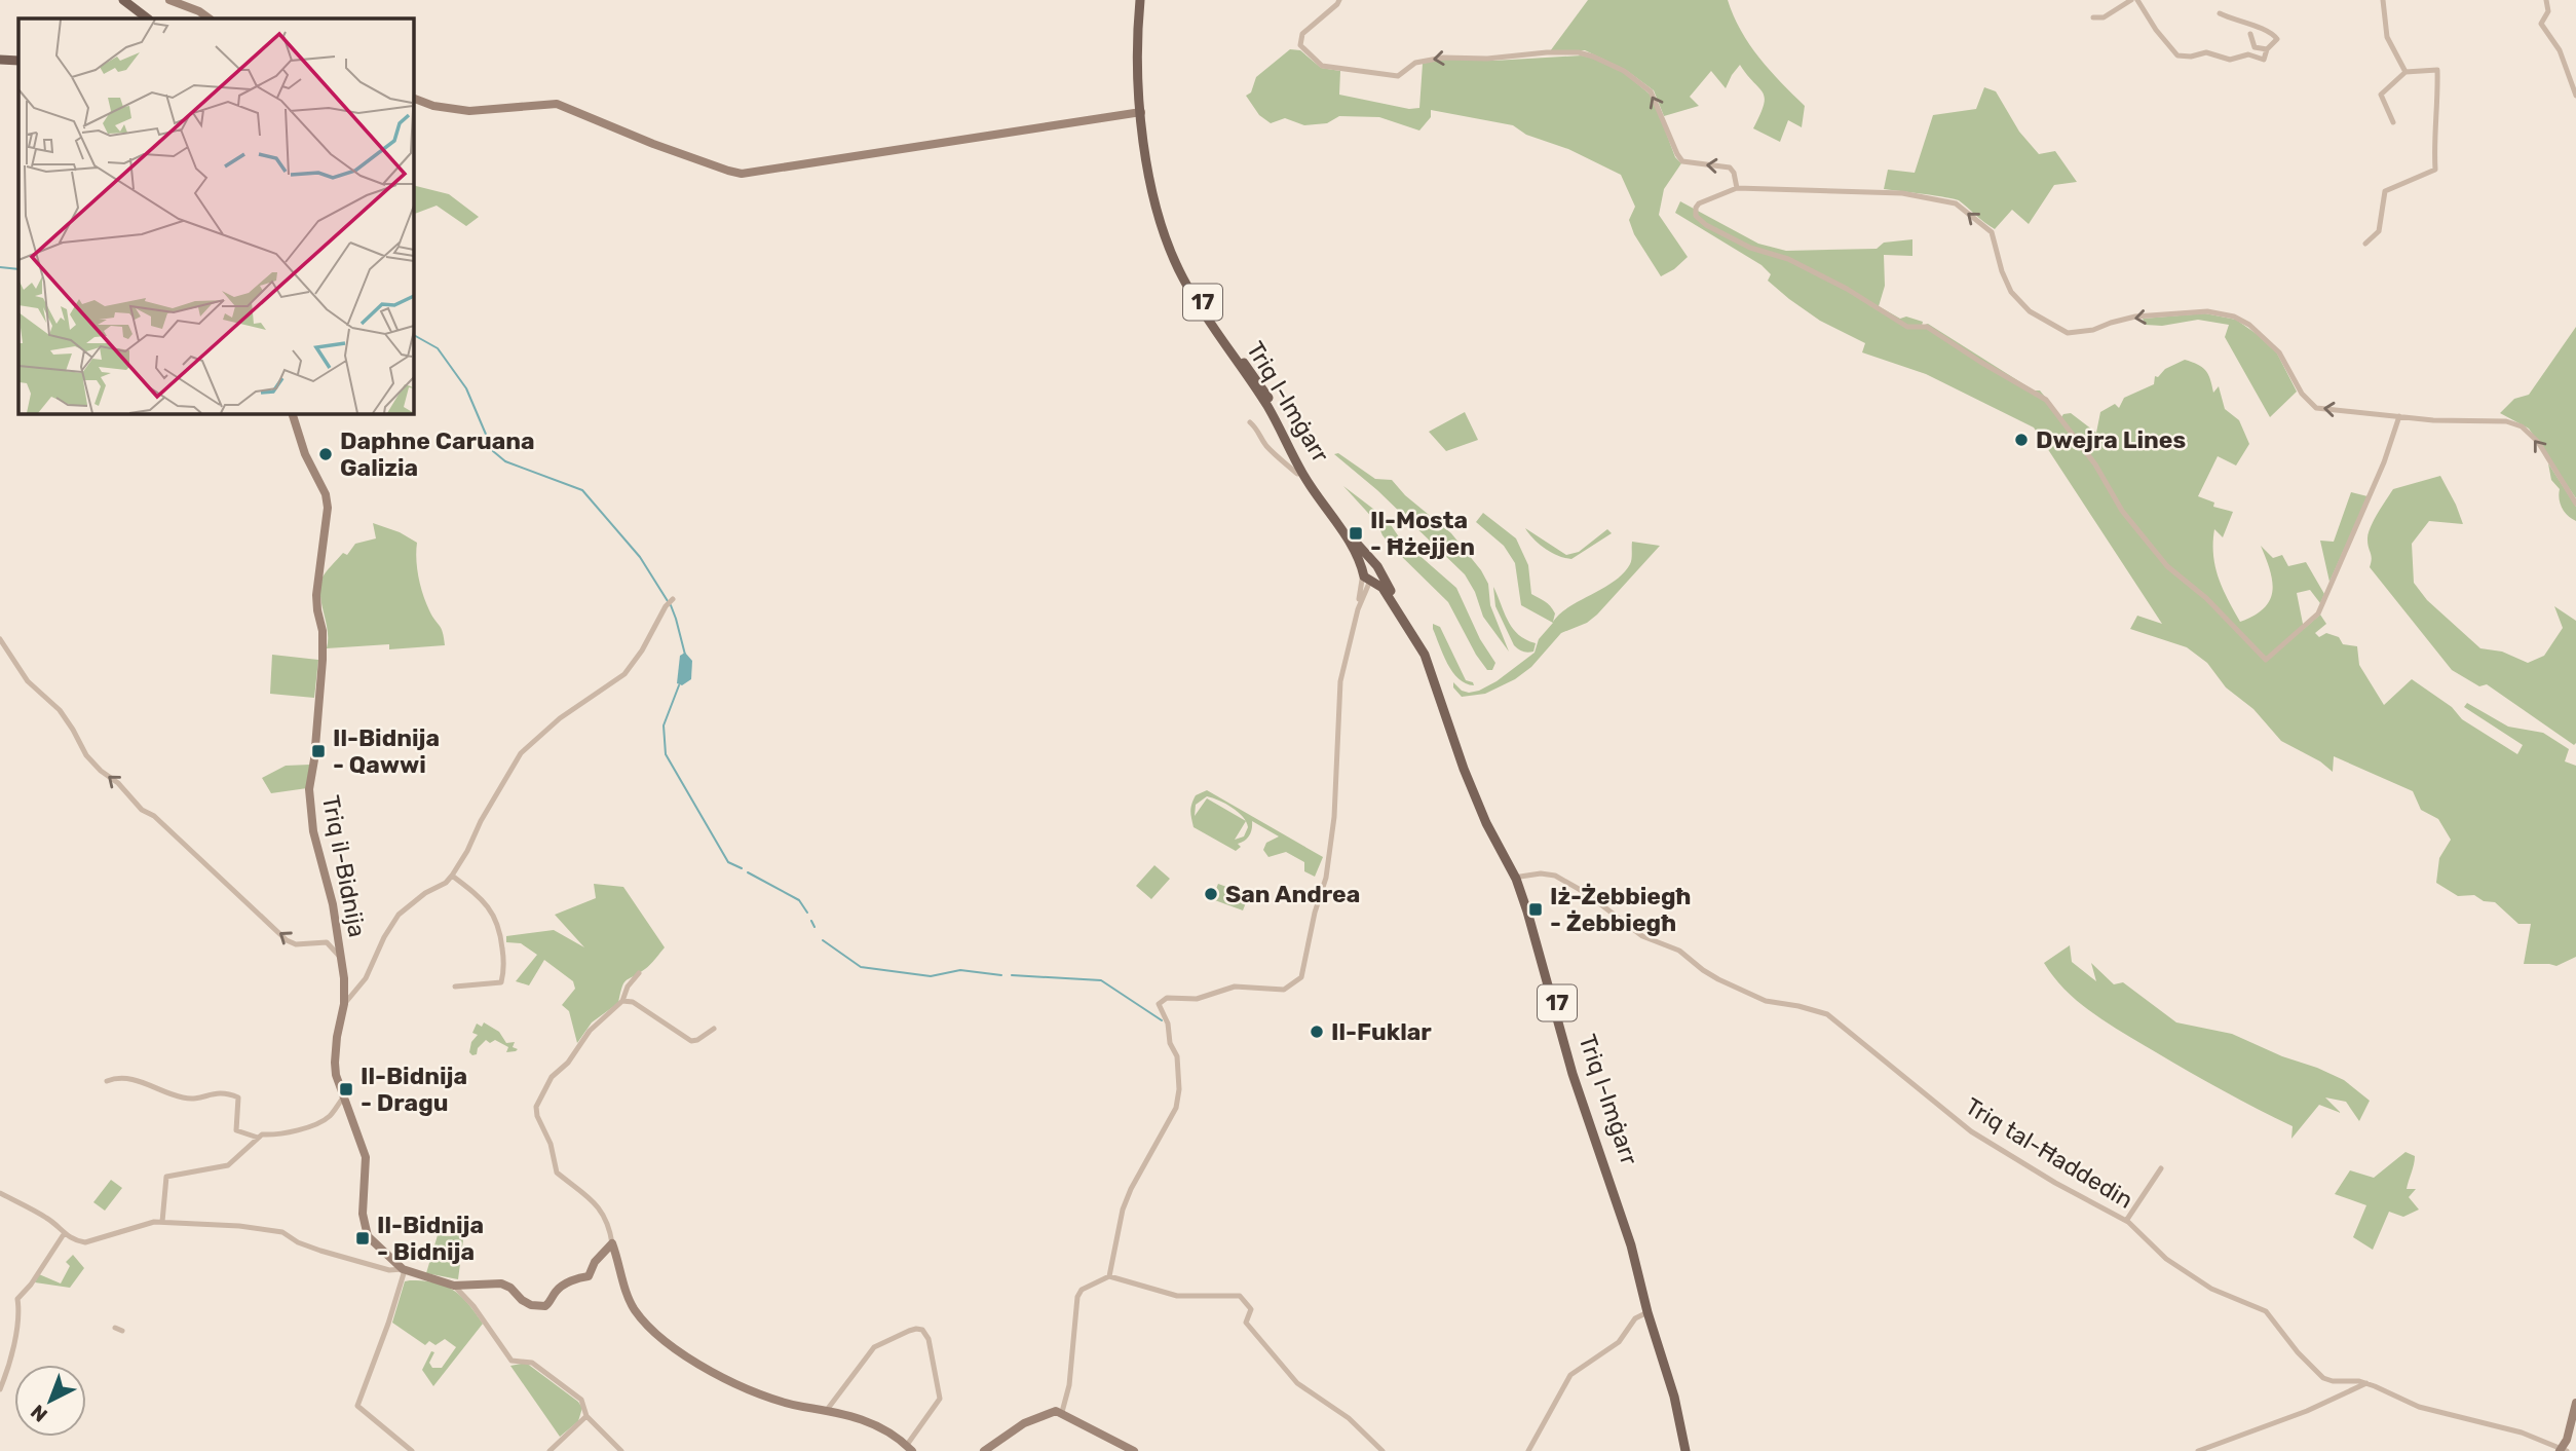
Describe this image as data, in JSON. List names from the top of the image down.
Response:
{
  "streets": {
    "main road": ["17", "Triq l-Imġarr"],
    "street": ["Triq il-Bidnija", "Triq tal-Ħaddedin"]
  },
  "crossings": [
    ["Triq l-Imġarr", "Triq tal-Ħaddedin"]
  ],
  "places": {
    "other": [
      "Dwejra Lines",
      "Daphne Caruana Galizia",
      "San Andrea",
      "Il-Fuklar"
    ],
    "transit": [
      "Il-Mosta - Ħżejjen",
      "Il-Bidnija - Qawwi",
      "Iż-Żebbiegħ - Żebbiegħ",
      "Il-Bidnija - Dragu",
      "Il-Bidnija - Bidnija"
    ]
  },
  "north": "bottom left"
}
